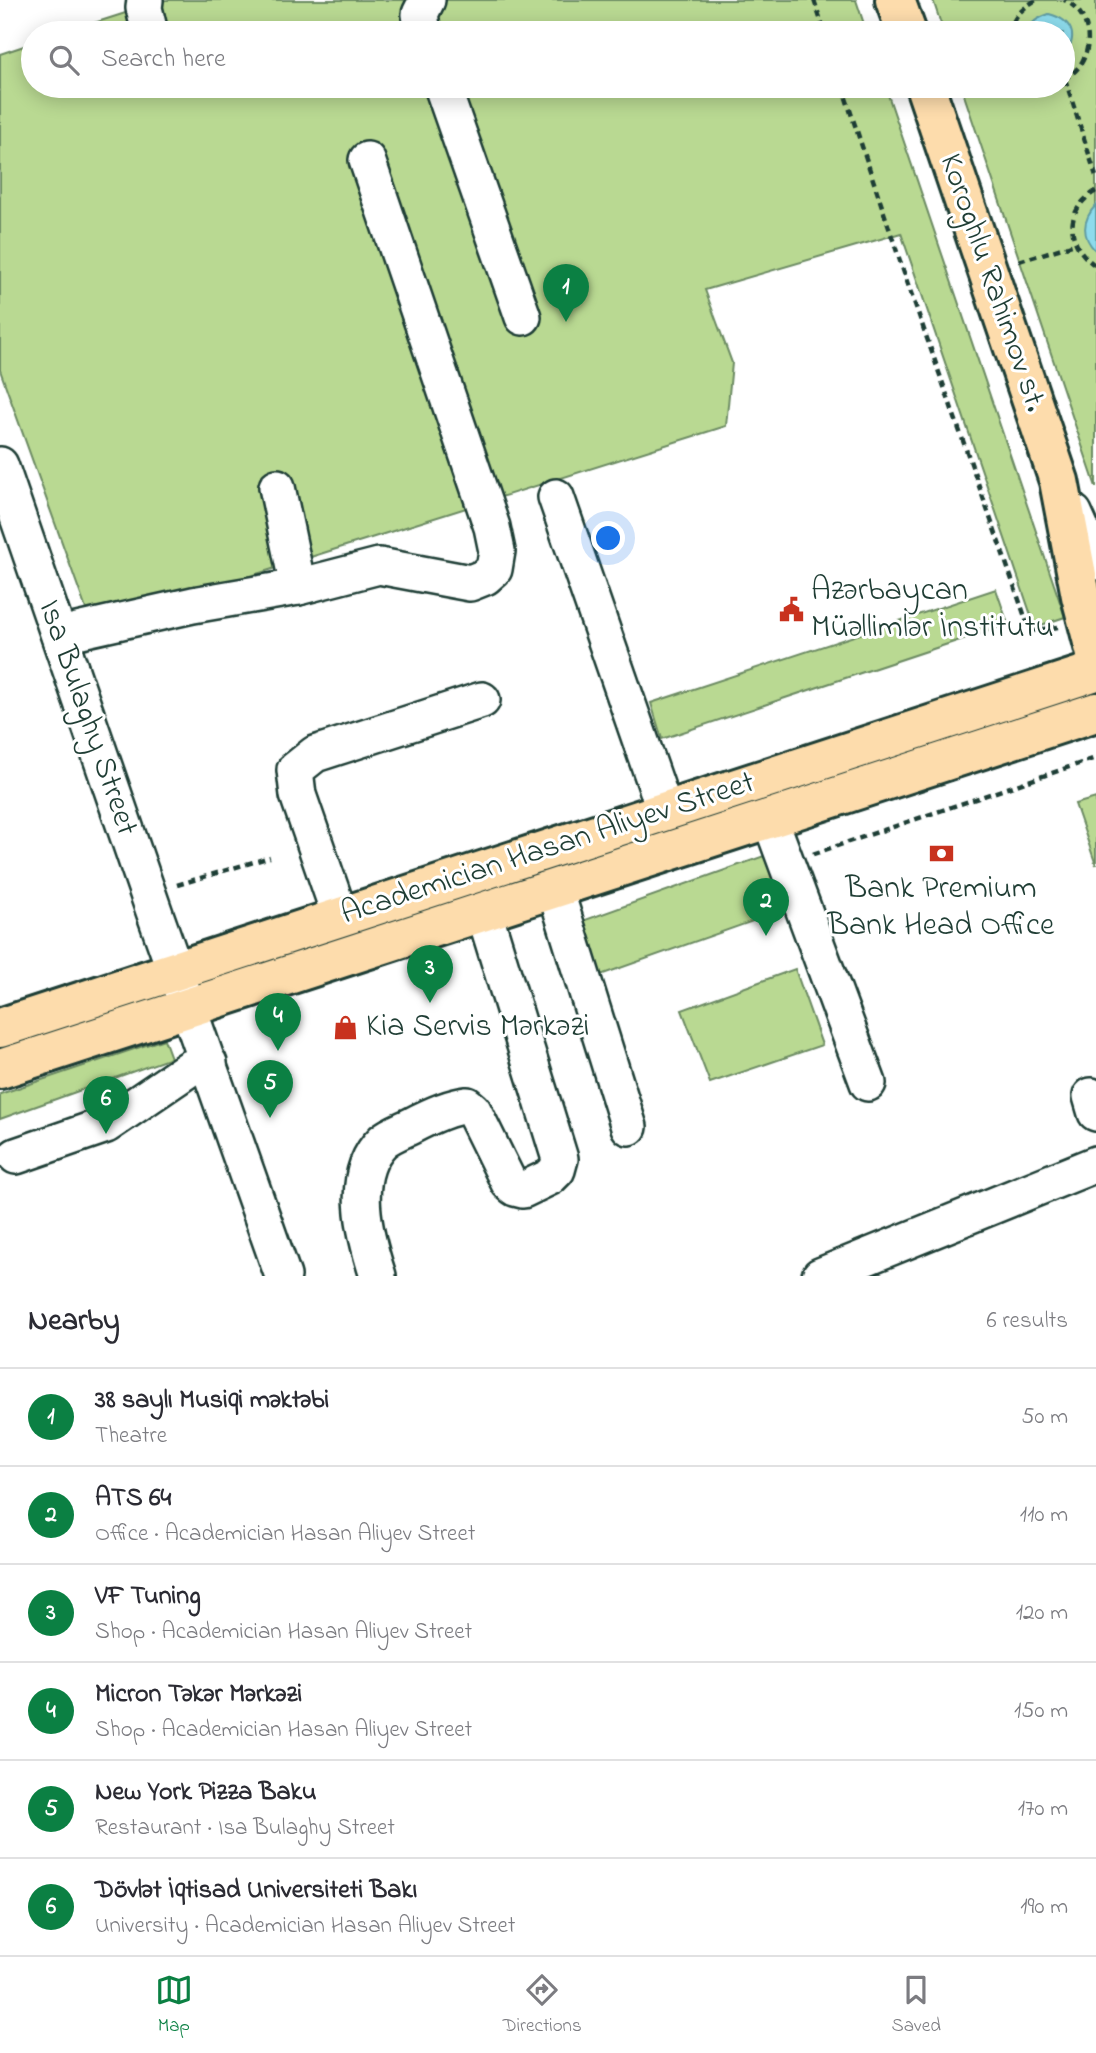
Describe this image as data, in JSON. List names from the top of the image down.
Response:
{
  "streets": {
    "main road": ["Koroghlu Rahimov st.", "Academician Hasan Aliyev Street"],
    "street": ["Isa Bulaghy Street"]
  },
  "crossings": [
    ["Isa Bulaghy Street", "Academician Hasan Aliyev Street"]
  ],
  "places": {
    "public building": ["Azərbaycan Müəllimlər İnstitutu"],
    "bank": ["Bank Premium Bank Head Office"],
    "shop": ["Kia Servis Mərkəzi"]
  },
  "page": {
    "search": "Search here",
    "pins": [
      "1",
      "2",
      "3",
      "4",
      "5",
      "6"
    ],
    "heading": ["Nearby", "6 results"],
    "list": [
      {
        "mark": "1",
        "name": "38 saylı Musiqi məktəbi",
        "note": "Theatre",
        "value": "50 m"
      },
      {
        "mark": "2",
        "name": "ATS 64",
        "note": "Office · Academician Hasan Aliyev Street",
        "value": "110 m"
      },
      {
        "mark": "3",
        "name": "VF Tuning",
        "note": "Shop · Academician Hasan Aliyev Street",
        "value": "120 m"
      },
      {
        "mark": "4",
        "name": "Micron Təkər Mərkəzi",
        "note": "Shop · Academician Hasan Aliyev Street",
        "value": "150 m"
      },
      {
        "mark": "5",
        "name": "New York Pizza Baku",
        "note": "Restaurant · Isa Bulaghy Street",
        "value": "170 m"
      },
      {
        "mark": "6",
        "name": "Dövlət İqtisad Universiteti Bakı",
        "note": "University · Academician Hasan Aliyev Street",
        "value": "190 m"
      }
    ],
    "nav": ["Map", "Directions", "Saved"]
  }
}
